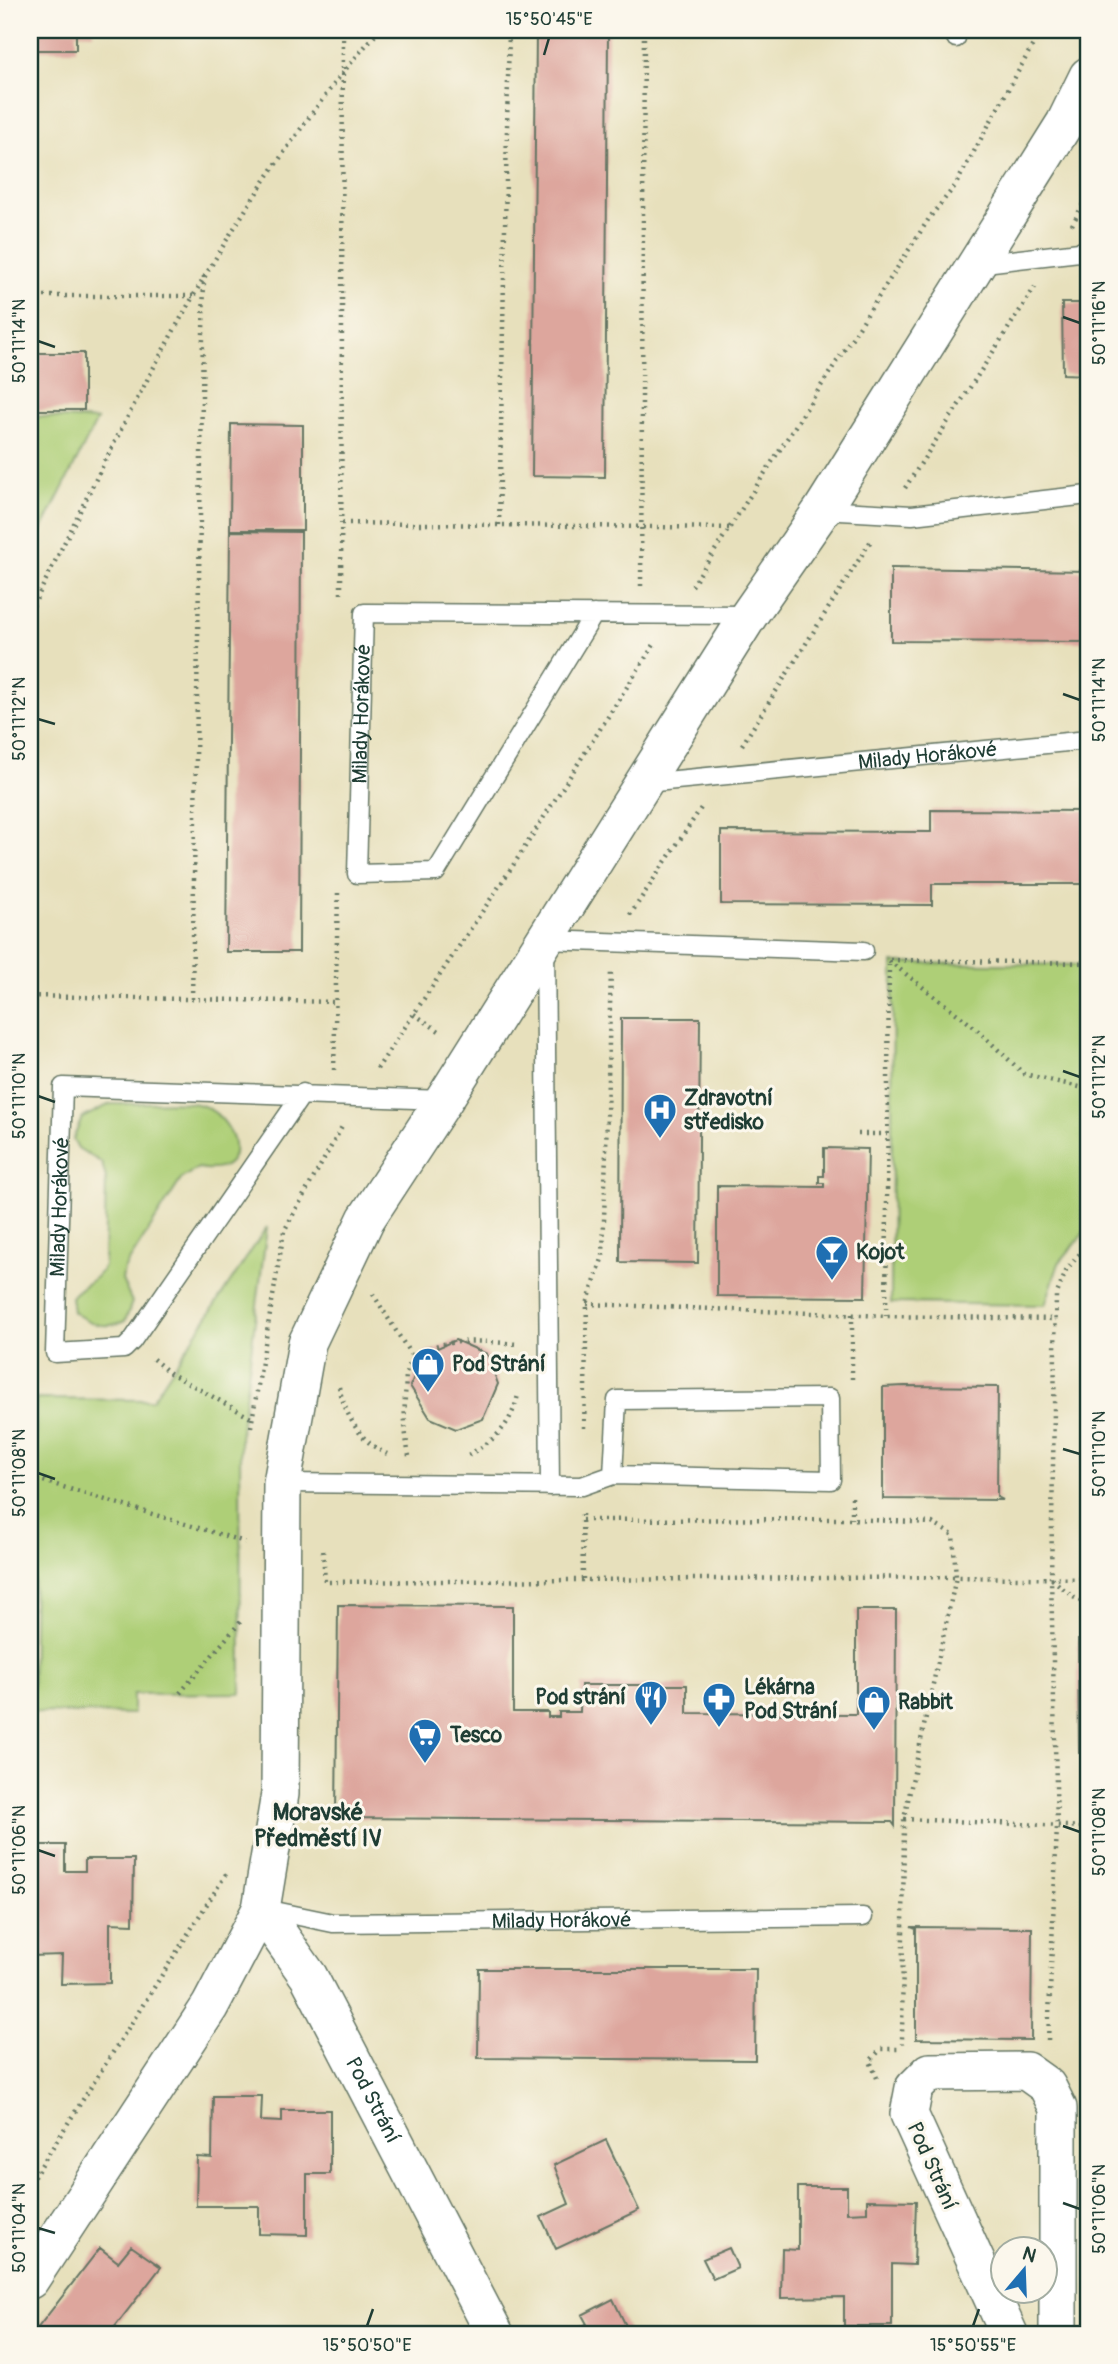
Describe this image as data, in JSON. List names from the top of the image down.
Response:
{
  "streets": {
    "street": ["Pod Strání"],
    "lane": ["Milady Horákové"]
  },
  "crossings": [
    ["Milady Horákové", "Pod Strání"]
  ],
  "districts": ["Moravské Předměstí IV"],
  "places": {
    "hospital": ["Zdravotní středisko"],
    "bar": ["Kojot"],
    "shop": ["Pod Strání", "Rabbit"],
    "restaurant": ["Pod strání"],
    "pharmacy": ["Lékárna Pod Strání"],
    "supermarket": ["Tesco"]
  },
  "north": "top",
  "coordinates": [
    "15°50'45\"E",
    "50°11'16\"N",
    "50°11'14\"N",
    "50°11'12\"N",
    "50°11'10\"N",
    "50°11'08\"N",
    "50°11'06\"N",
    "50°11'04\"N",
    "15°50'50\"E",
    "15°50'55\"E"
  ]
}
